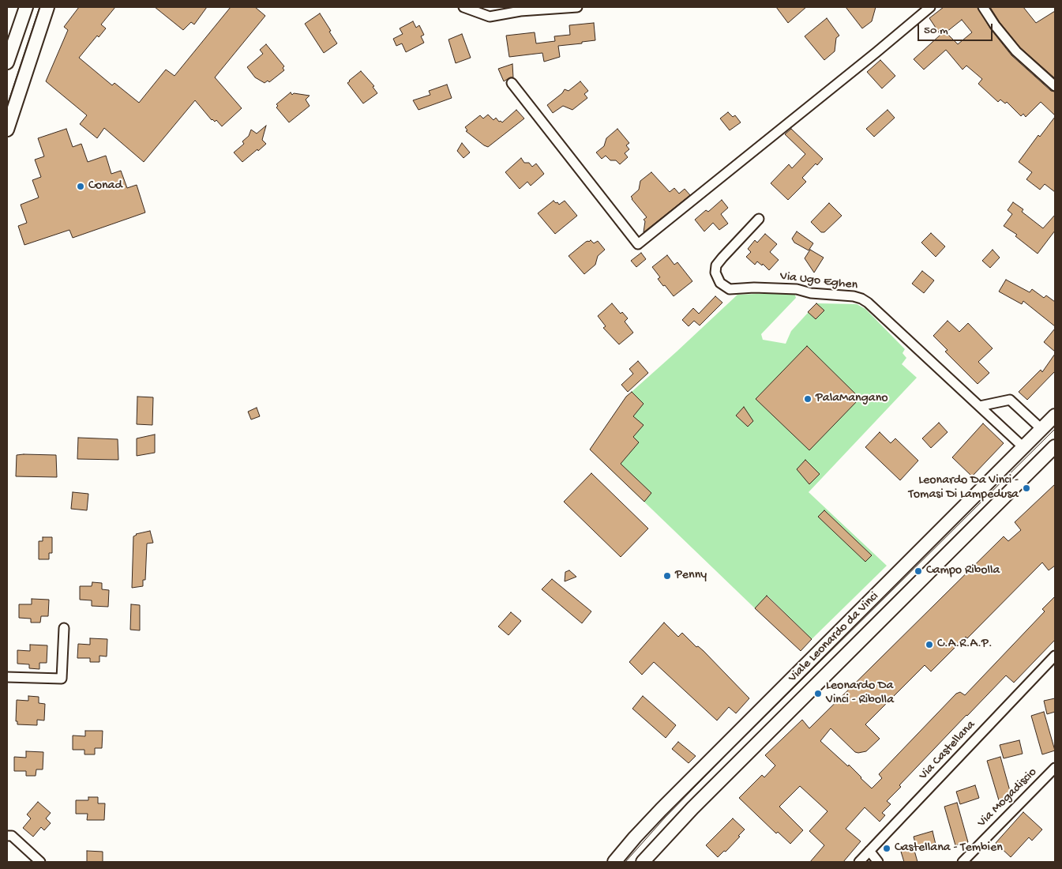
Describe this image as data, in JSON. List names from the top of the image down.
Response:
{
  "streets": {
    "street": [
      "Via Ugo Eghen",
      "Viale Leonardo da Vinci",
      "Via Castellana",
      "Via Mogadiscio"
    ]
  },
  "crossings": [
    ["Via Ugo Eghen", "Viale Leonardo da Vinci"]
  ],
  "places": [
    "Conad",
    "PalaMangano",
    "Leonardo Da Vinci - Tomasi Di Lampedusa",
    "Campo Ribolla",
    "Penny",
    "C.A.R.A.P.",
    "Leonardo Da Vinci - Ribolla",
    "Castellana - Tembien"
  ],
  "scale_bar": "50 m"
}
